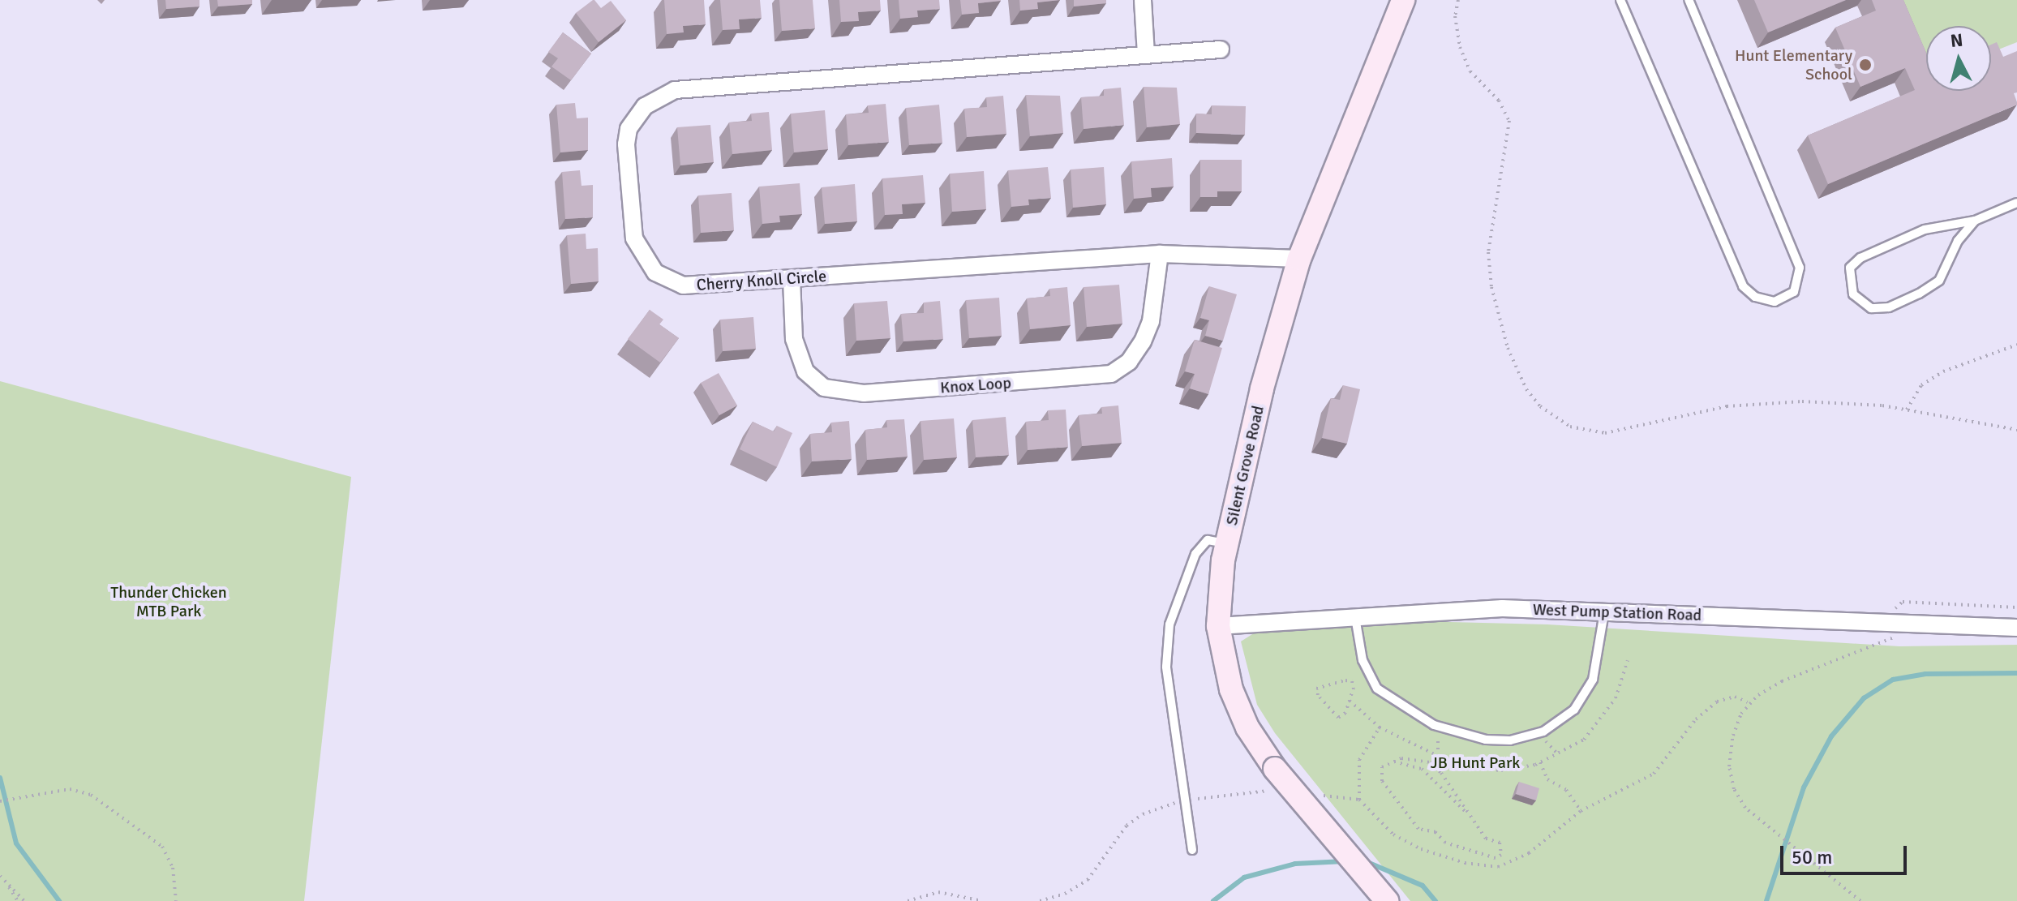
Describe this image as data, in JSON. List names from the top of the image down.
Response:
{
  "streets": {
    "street": [
      "Cherry Knoll Circle",
      "Knox Loop",
      "Silent Grove Road",
      "West Pump Station Road"
    ]
  },
  "crossings": [
    ["Cherry Knoll Circle", "Knox Loop"],
    ["Cherry Knoll Circle", "Silent Grove Road"],
    ["Silent Grove Road", "West Pump Station Road"]
  ],
  "parks": ["Thunder Chicken MTB Park", "JB Hunt Park"],
  "places": ["Hunt Elementary School"],
  "scale_bar": "50 m",
  "north": "top"
}
